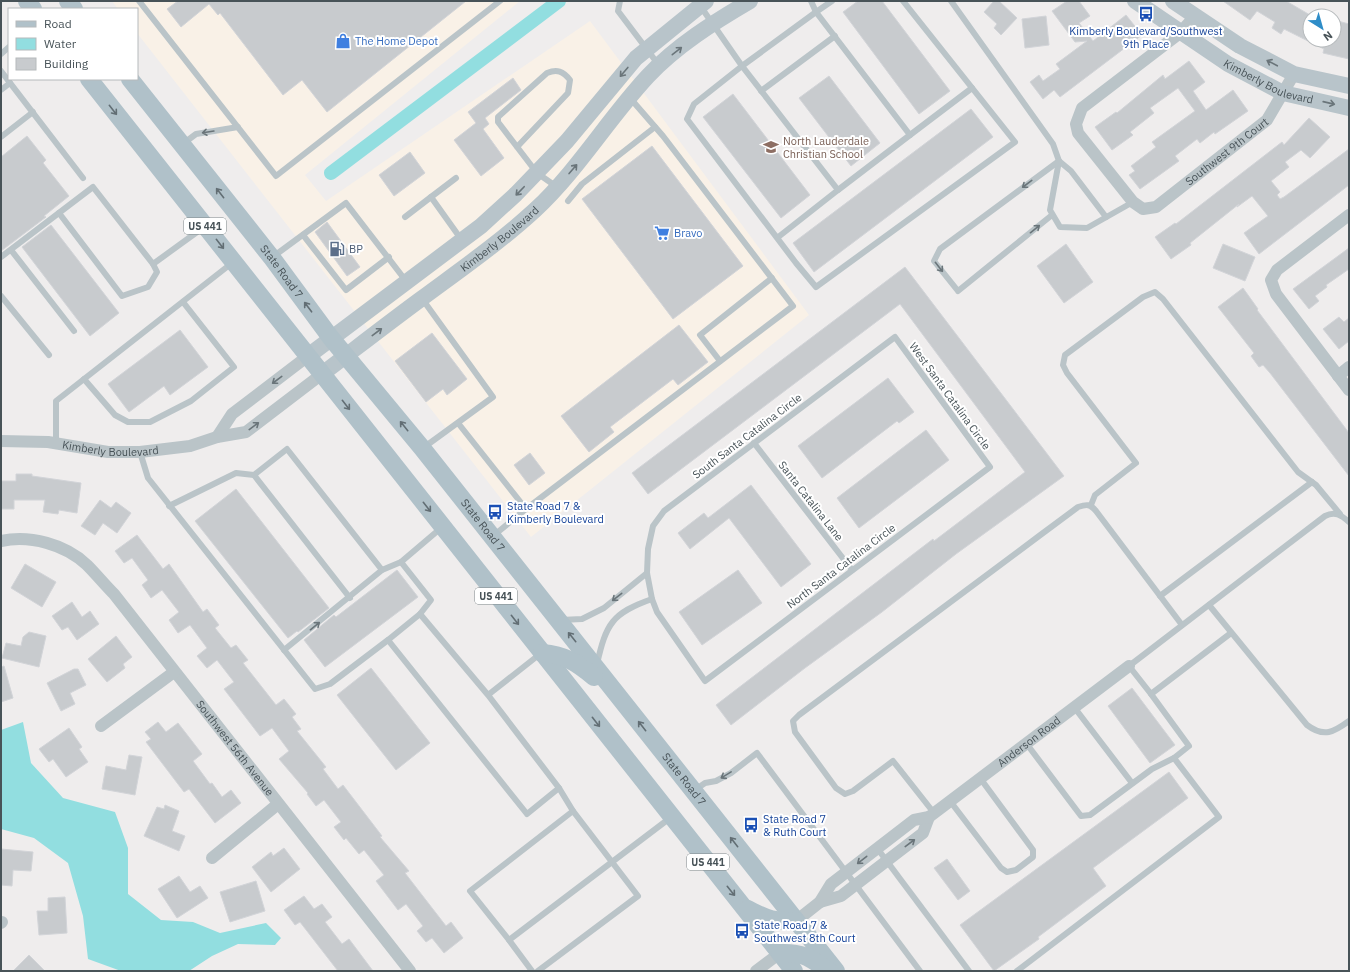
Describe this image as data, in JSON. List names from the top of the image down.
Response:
{
  "streets": {
    "main road": ["US 441", "State Road 7"],
    "street": [
      "Kimberly Boulevard",
      "Southwest 9th Court",
      "Anderson Road",
      "Southwest 56th Avenue"
    ],
    "lane": [
      "West Santa Catalina Circle",
      "South Santa Catalina Circle",
      "Santa Catalina Lane",
      "North Santa Catalina Circle"
    ]
  },
  "crossings": [
    ["Kimberly Boulevard", "Southwest 9th Court"],
    ["Kimberly Boulevard", "US 441"],
    ["Kimberly Boulevard", "State Road 7"],
    ["State Road 7", "Anderson Road"],
    ["West Santa Catalina Circle", "South Santa Catalina Circle"],
    ["West Santa Catalina Circle", "North Santa Catalina Circle"],
    ["South Santa Catalina Circle", "Santa Catalina Lane"],
    ["South Santa Catalina Circle", "North Santa Catalina Circle"],
    ["Santa Catalina Lane", "North Santa Catalina Circle"]
  ],
  "places": {
    "bus stop": [
      "Kimberly Boulevard/Southwest 9th Place",
      "State Road 7 & Kimberly Boulevard",
      "State Road 7 & Ruth Court",
      "State Road 7 & Southwest 8th Court"
    ],
    "shop": ["The Home Depot"],
    "school or university": ["North Lauderdale Christian School"],
    "supermarket": ["Bravo"],
    "fuel station": ["BP"]
  },
  "legend": ["Road", "Water", "Building"],
  "north": "bottom right"
}
